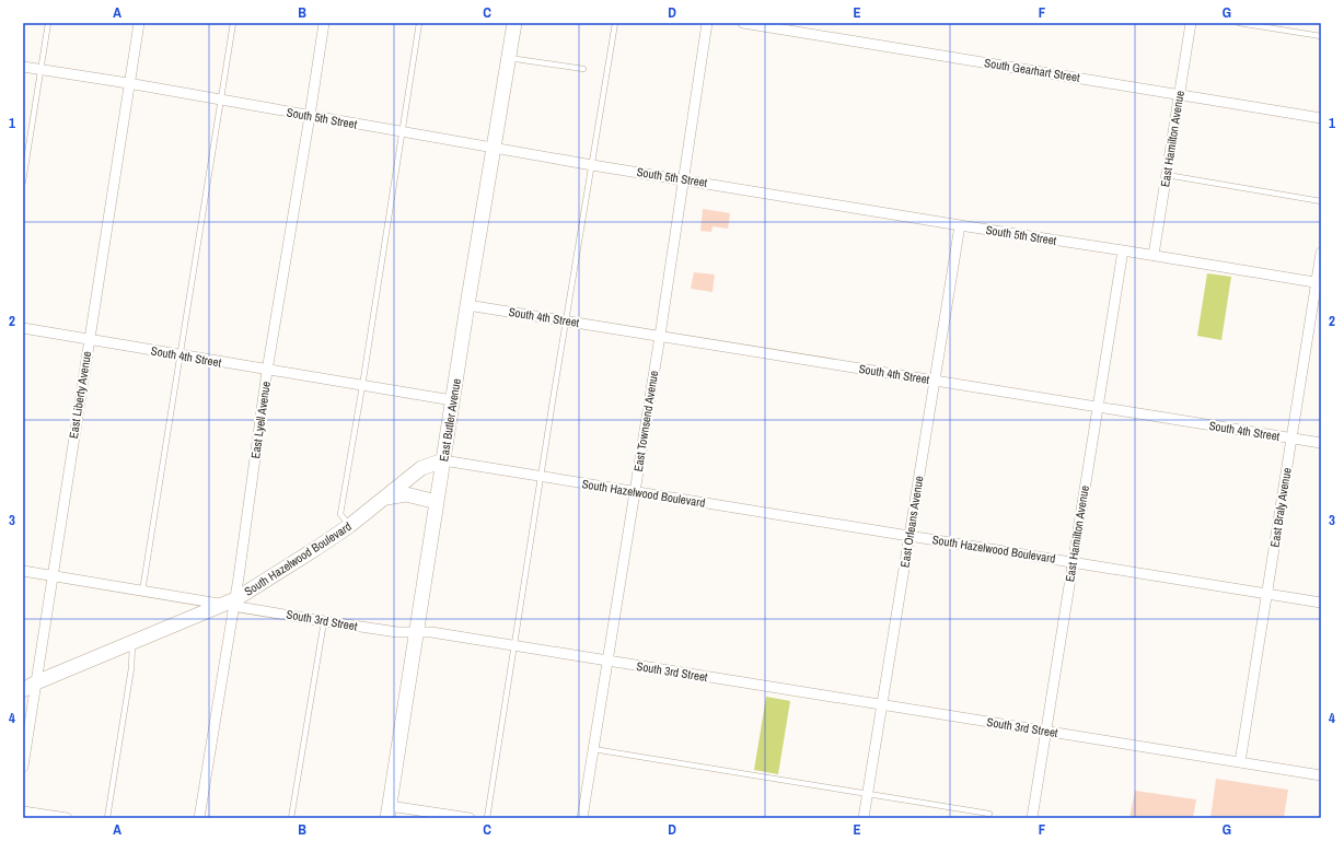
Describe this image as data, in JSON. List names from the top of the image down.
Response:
{
  "streets": {
    "street": [
      "South Gearhart Street",
      "South 5th Street",
      "East Hamilton Avenue",
      "South 4th Street",
      "East Liberty Avenue",
      "East Lyell Avenue",
      "East Butler Avenue",
      "East Townsend Avenue",
      "South Hazelwood Boulevard",
      "East Braly Avenue",
      "East Orleans Avenue",
      "South 3rd Street"
    ]
  },
  "crossings": [
    ["South Gearhart Street", "East Hamilton Avenue"],
    ["South 5th Street", "East Hamilton Avenue"],
    ["South 5th Street", "East Liberty Avenue"],
    ["South 5th Street", "East Lyell Avenue"],
    ["South 5th Street", "East Butler Avenue"],
    ["South 5th Street", "East Townsend Avenue"],
    ["South 5th Street", "East Braly Avenue"],
    ["South 5th Street", "East Orleans Avenue"],
    ["East Hamilton Avenue", "South 4th Street"],
    ["East Hamilton Avenue", "South Hazelwood Boulevard"],
    ["East Hamilton Avenue", "South 3rd Street"],
    ["South 4th Street", "East Liberty Avenue"],
    ["South 4th Street", "East Lyell Avenue"],
    ["South 4th Street", "East Butler Avenue"],
    ["South 4th Street", "East Townsend Avenue"],
    ["South 4th Street", "East Braly Avenue"],
    ["South 4th Street", "East Orleans Avenue"],
    ["East Liberty Avenue", "South Hazelwood Boulevard"],
    ["East Liberty Avenue", "South 3rd Street"],
    ["East Lyell Avenue", "South Hazelwood Boulevard"],
    ["East Lyell Avenue", "South 3rd Street"],
    ["East Butler Avenue", "South Hazelwood Boulevard"],
    ["East Butler Avenue", "South 3rd Street"],
    ["East Townsend Avenue", "South Hazelwood Boulevard"],
    ["East Townsend Avenue", "South 3rd Street"],
    ["South Hazelwood Boulevard", "East Braly Avenue"],
    ["South Hazelwood Boulevard", "East Orleans Avenue"],
    ["South Hazelwood Boulevard", "South 3rd Street"],
    ["East Braly Avenue", "South 3rd Street"],
    ["East Orleans Avenue", "South 3rd Street"]
  ],
  "grid": {
    "columns": [
      "A",
      "B",
      "C",
      "D",
      "E",
      "F",
      "G"
    ],
    "rows": [
      "1",
      "2",
      "3",
      "4"
    ]
  }
}
